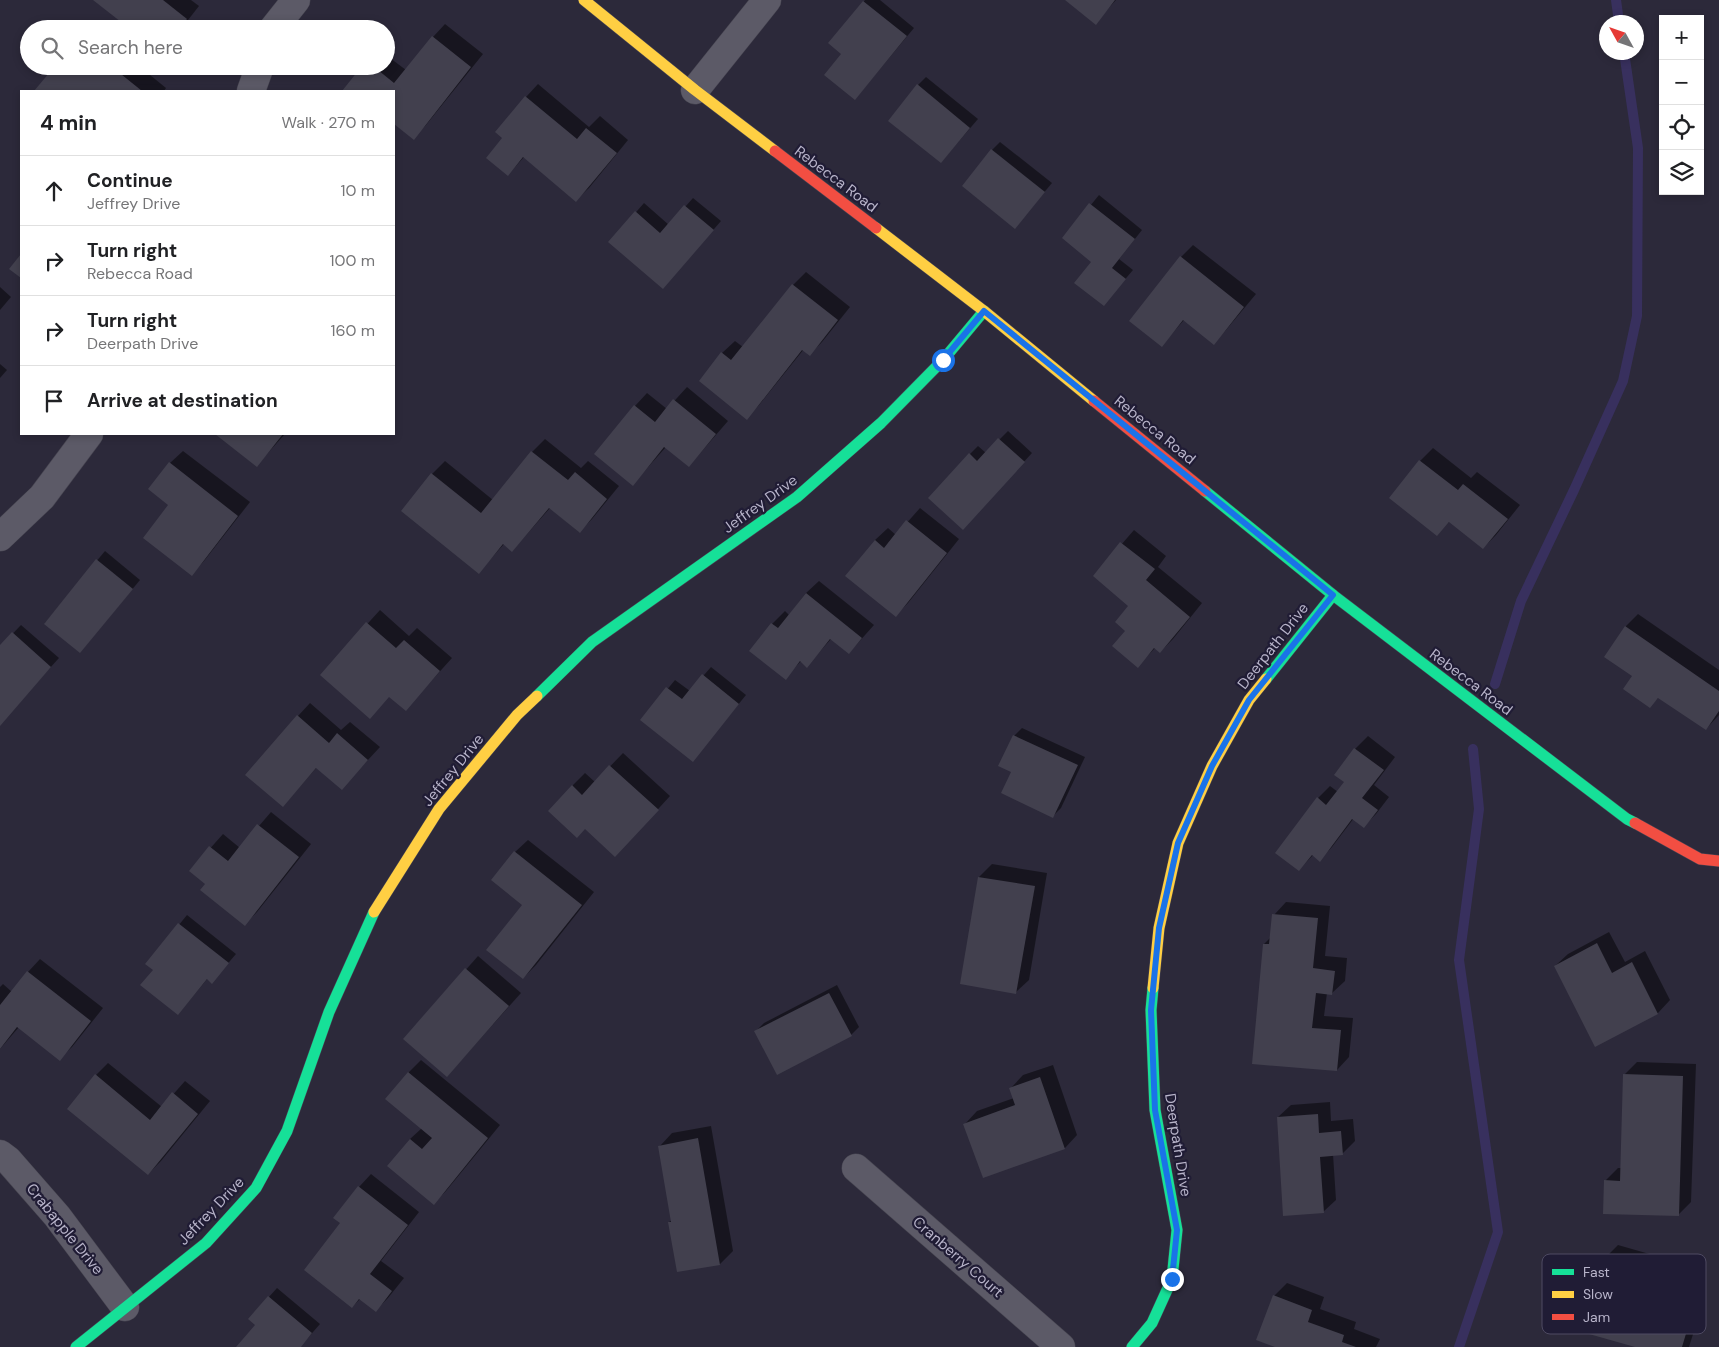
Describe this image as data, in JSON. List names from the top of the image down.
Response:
{
  "streets": {
    "street": [
      "Rebecca Road",
      "Jeffrey Drive",
      "Deerpath Drive",
      "Crabapple Drive",
      "Cranberry Court"
    ]
  },
  "crossings": [
    ["Rebecca Road", "Jeffrey Drive"],
    ["Rebecca Road", "Deerpath Drive"],
    ["Jeffrey Drive", "Crabapple Drive"]
  ],
  "legend": ["Fast", "Slow", "Jam"],
  "north": "top left",
  "page": {
    "map_buttons": ["+", "−"],
    "search": "Search here",
    "heading": ["4 min", "Walk · 270 m"],
    "list": [
      ["Continue", "Jeffrey Drive", "10 m"],
      ["Turn right", "Rebecca Road", "100 m"],
      ["Turn right", "Deerpath Drive", "160 m"],
      "Arrive at destination"
    ]
  }
}
